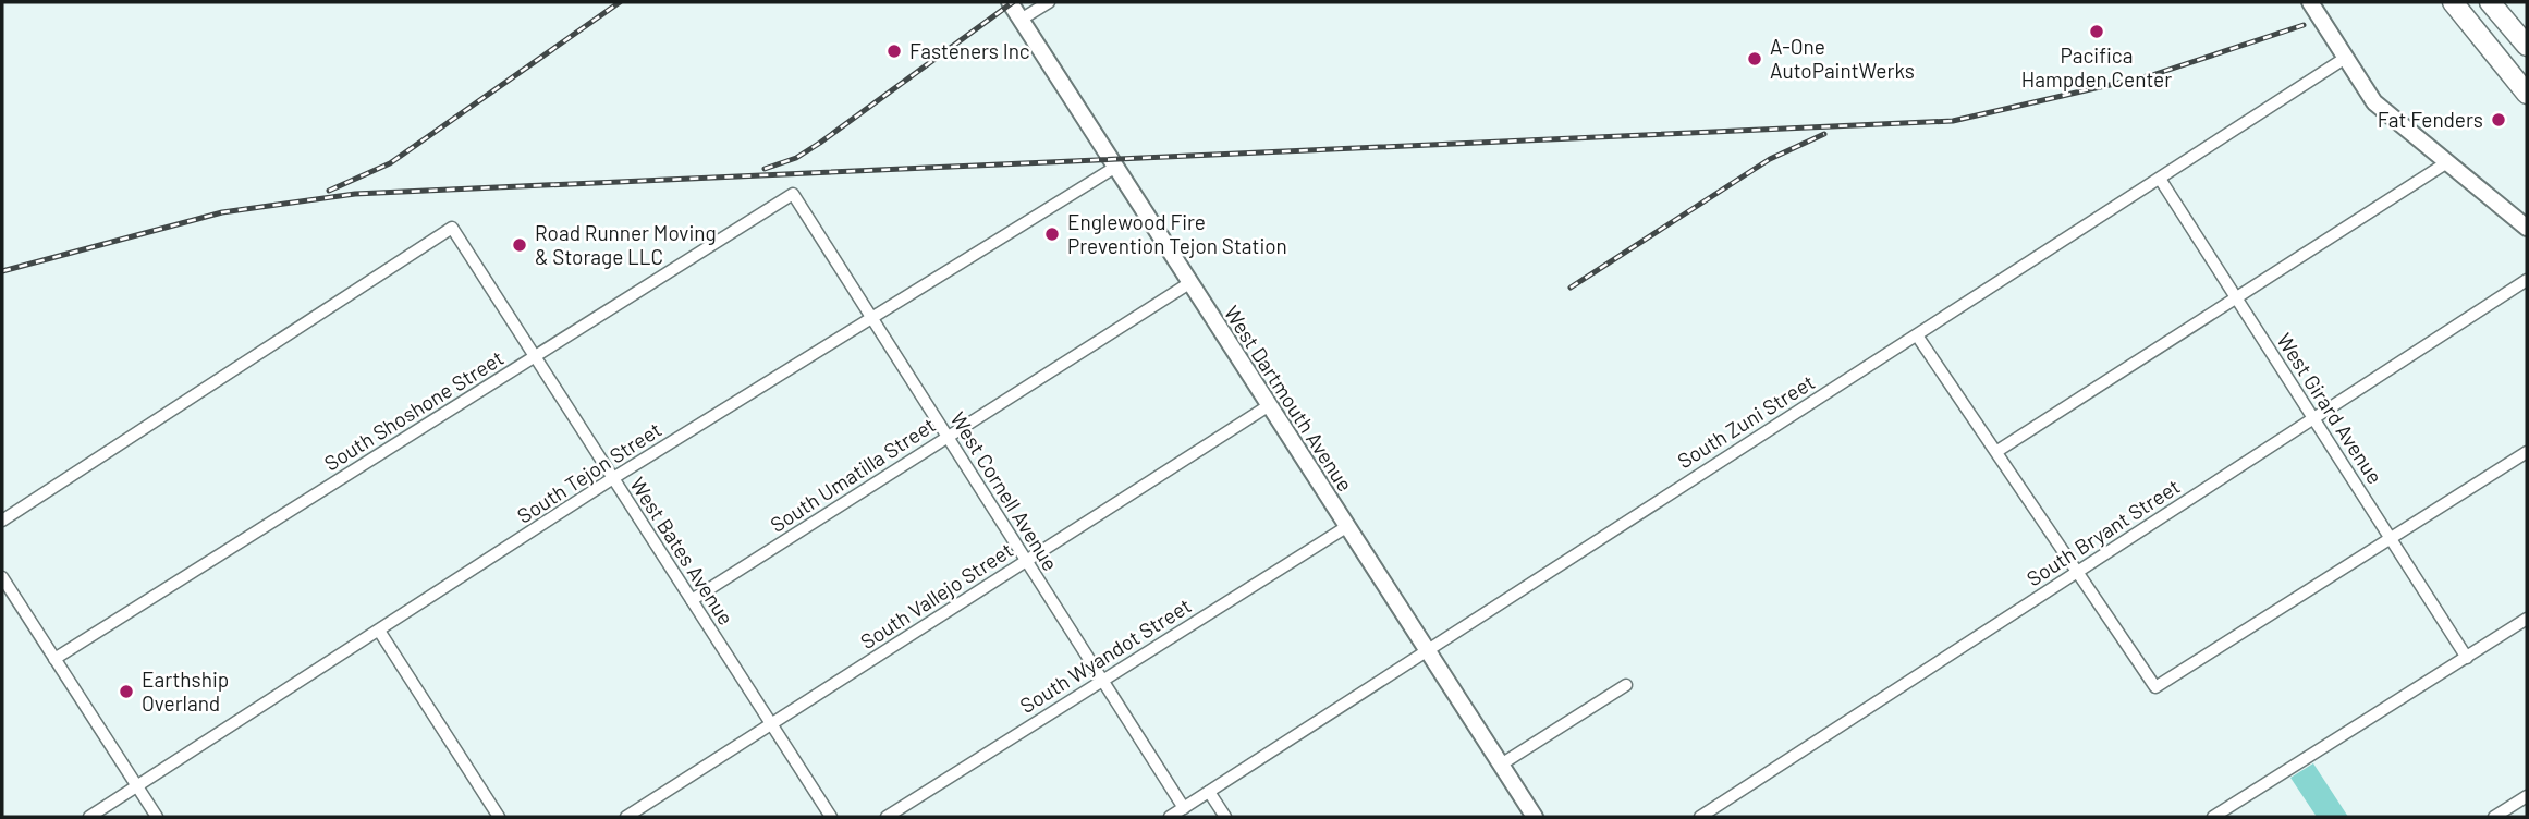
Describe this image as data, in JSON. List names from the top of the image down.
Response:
{
  "streets": {
    "main road": ["West Dartmouth Avenue"],
    "street": [
      "West Girard Avenue",
      "South Shoshone Street",
      "South Zuni Street",
      "South Tejon Street",
      "South Umatilla Street",
      "West Cornell Avenue",
      "South Bryant Street",
      "West Bates Avenue",
      "South Vallejo Street",
      "South Wyandot Street"
    ]
  },
  "crossings": [
    ["West Dartmouth Avenue", "South Zuni Street"],
    ["West Dartmouth Avenue", "South Tejon Street"],
    ["West Dartmouth Avenue", "South Umatilla Street"],
    ["West Dartmouth Avenue", "South Vallejo Street"],
    ["West Dartmouth Avenue", "South Wyandot Street"],
    ["West Girard Avenue", "South Zuni Street"],
    ["West Girard Avenue", "South Bryant Street"],
    ["South Shoshone Street", "West Cornell Avenue"],
    ["South Shoshone Street", "West Bates Avenue"],
    ["South Zuni Street", "West Cornell Avenue"],
    ["South Tejon Street", "West Cornell Avenue"],
    ["South Tejon Street", "West Bates Avenue"],
    ["South Umatilla Street", "West Cornell Avenue"],
    ["South Umatilla Street", "West Bates Avenue"],
    ["West Cornell Avenue", "South Vallejo Street"],
    ["West Cornell Avenue", "South Wyandot Street"],
    ["West Bates Avenue", "South Vallejo Street"]
  ],
  "places": [
    "Pacifica Hampden Center",
    "Fasteners Inc",
    "A-One AutoPaintWerks",
    "Fat Fenders",
    "Englewood Fire Prevention Tejon Station",
    "Road Runner Moving & Storage LLC",
    "Earthship Overland"
  ]
}
